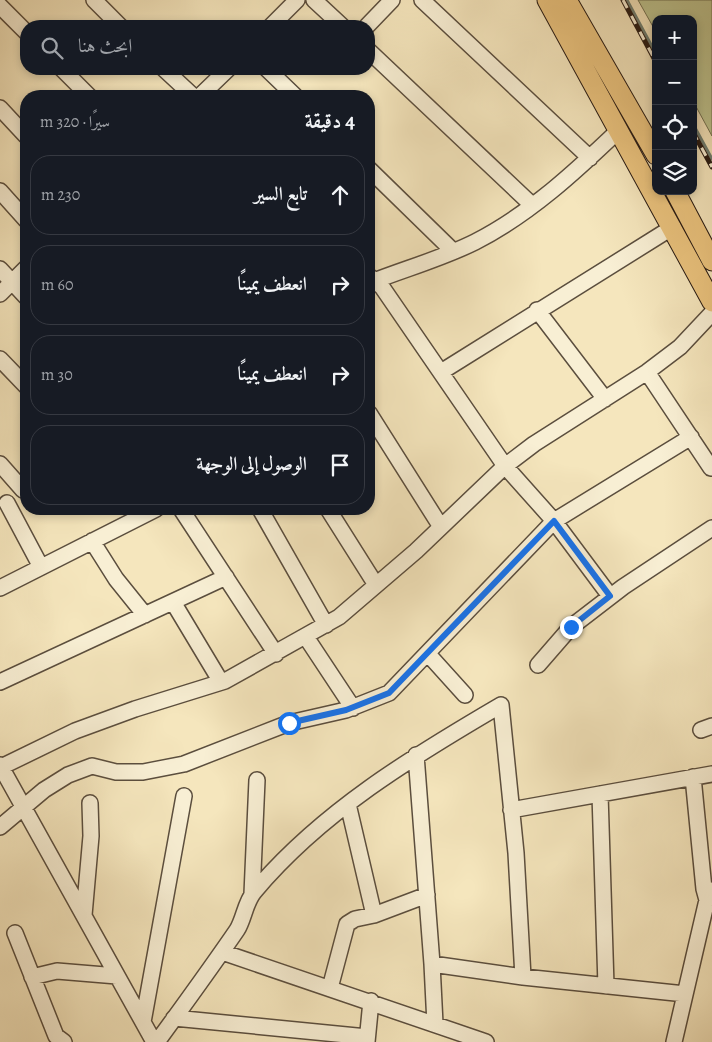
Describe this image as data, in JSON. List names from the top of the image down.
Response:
{
  "page": {
    "map_buttons": ["+", "−"],
    "search": "ابحث هنا",
    "heading": ["4 دقيقة", "سيرًا · 320 m"],
    "list": [
      ["تابع السير", "230 m"],
      ["انعطف يمينًا", "60 m"],
      ["انعطف يمينًا", "30 m"],
      "الوصول إلى الوجهة"
    ]
  }
}
